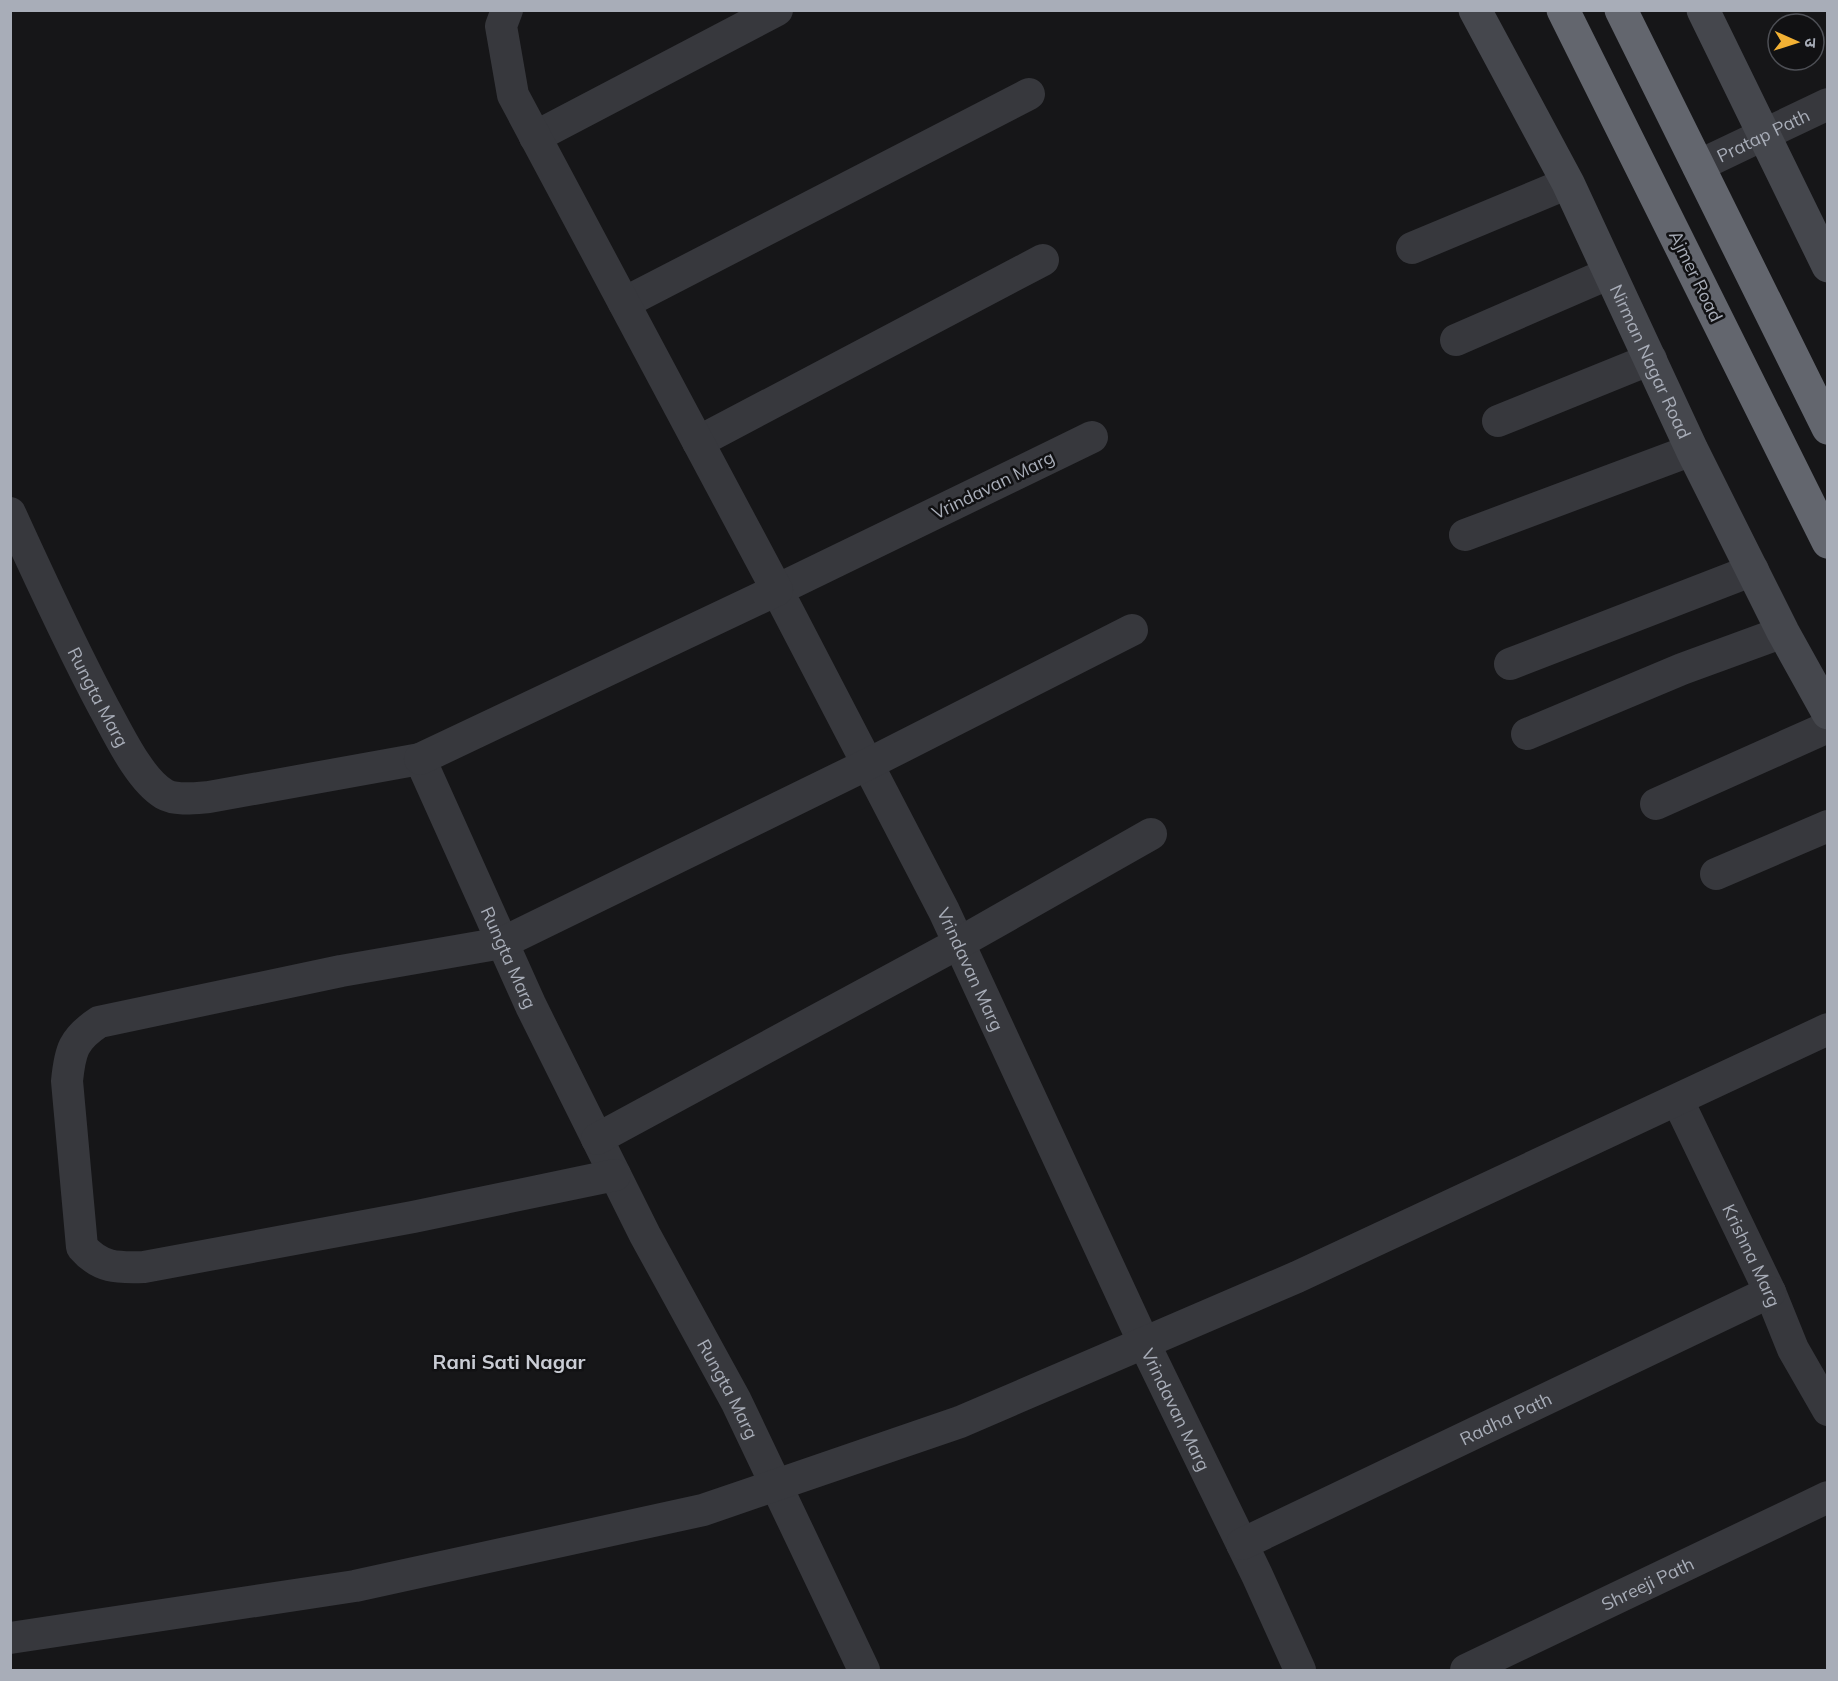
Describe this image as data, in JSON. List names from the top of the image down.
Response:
{
  "streets": {
    "highway": ["Ajmer Road"],
    "street": [
      "Pratap Path",
      "Nirman Nagar Road",
      "Vrindavan Marg",
      "Rungta Marg",
      "Krishna Marg",
      "Radha Path",
      "Shreeji Path"
    ]
  },
  "crossings": [
    ["Vrindavan Marg", "Radha Path"],
    ["Krishna Marg", "Radha Path"]
  ],
  "districts": ["Rani Sati Nagar"],
  "north": "right"
}
